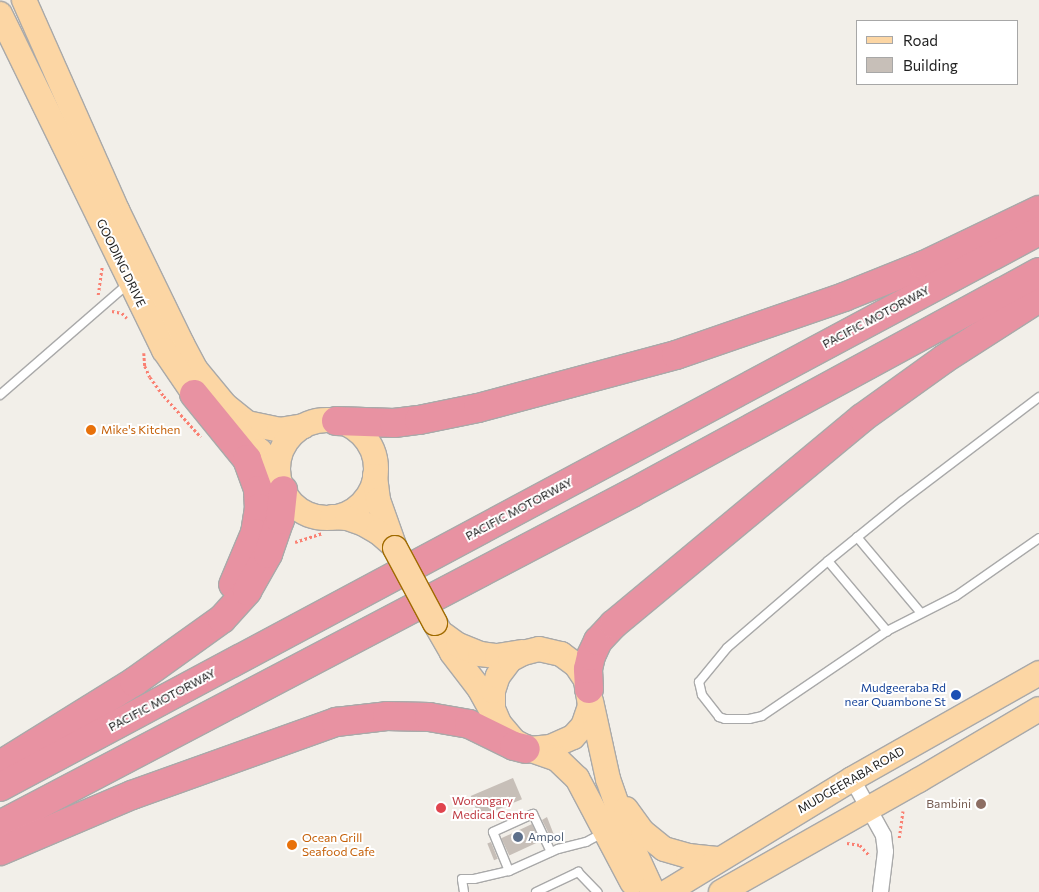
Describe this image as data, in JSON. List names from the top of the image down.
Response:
{
  "streets": {
    "highway": ["PACIFIC MOTORWAY"],
    "main road": ["GOODING DRIVE", "MUDGEERABA ROAD"]
  },
  "places": [
    "Mike's Kitchen",
    "Mudgeeraba Rd near Quambone St",
    "Bambini",
    "Worongary Medical Centre",
    "Ampol",
    "Ocean Grill Seafood Cafe"
  ],
  "legend": ["Road", "Building"]
}
